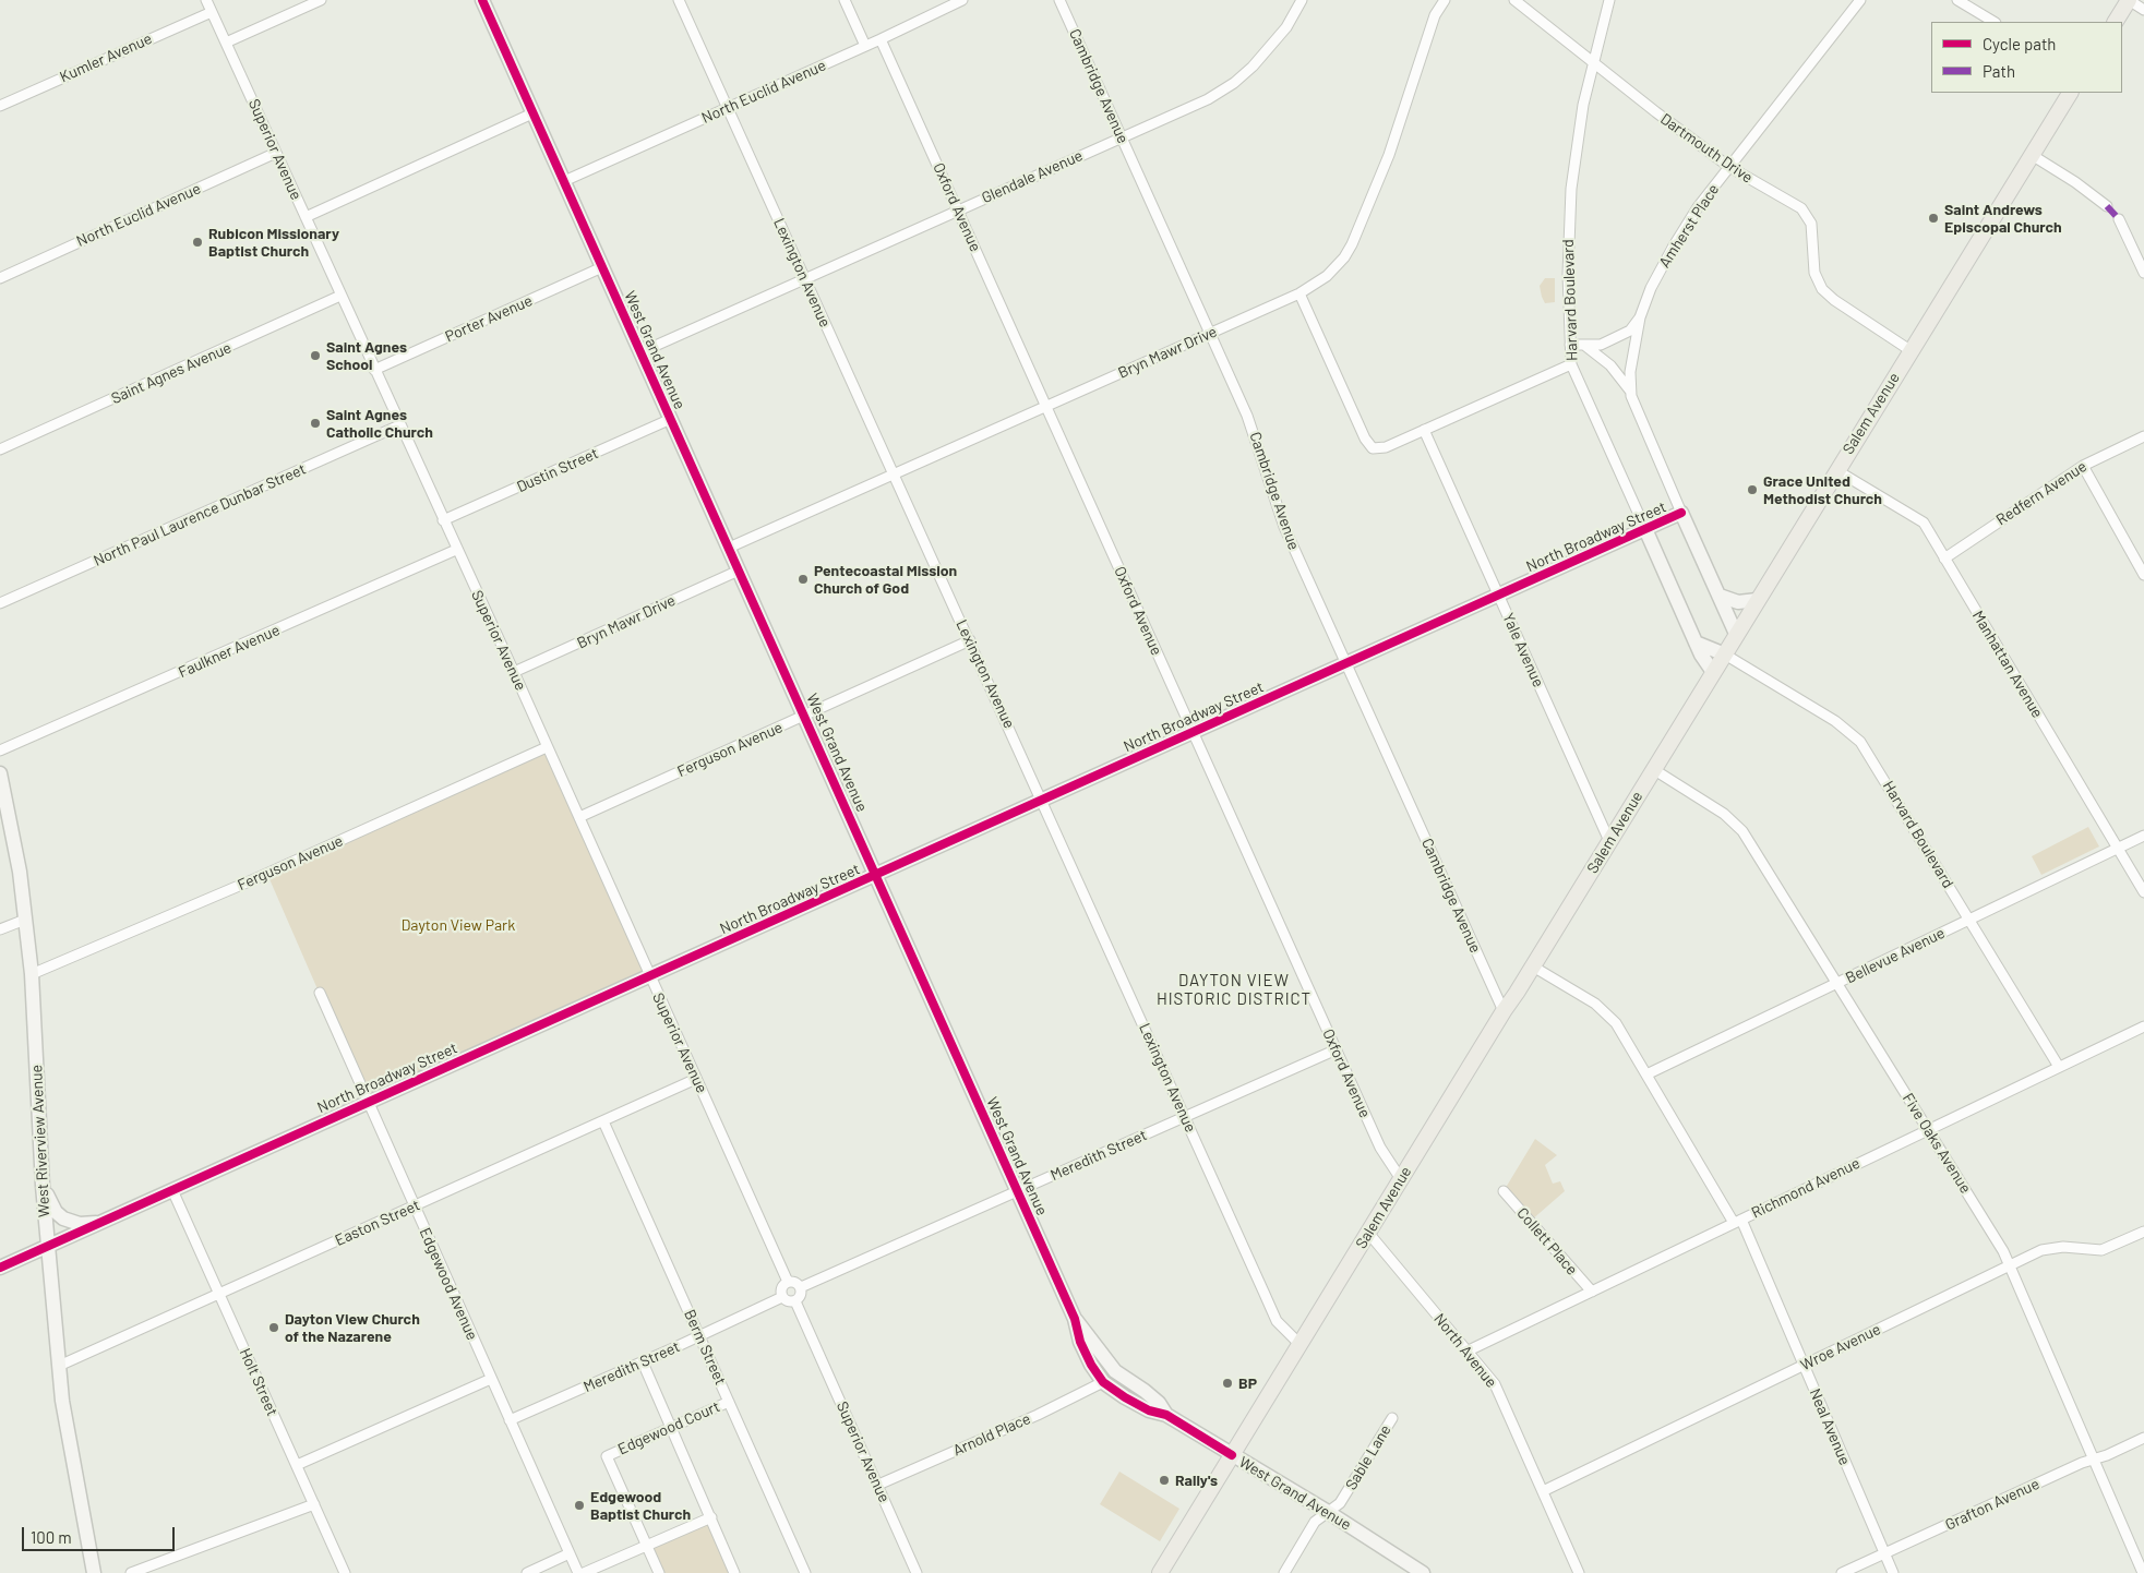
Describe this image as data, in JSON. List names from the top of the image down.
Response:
{
  "streets": {
    "main road": ["Salem Avenue"],
    "street": [
      "Kumler Avenue",
      "Cambridge Avenue",
      "North Euclid Avenue",
      "Dartmouth Drive",
      "Superior Avenue",
      "Glendale Avenue",
      "Oxford Avenue",
      "Amherst Place",
      "Lexington Avenue",
      "Harvard Boulevard",
      "Porter Avenue",
      "West Grand Avenue",
      "Bryn Mawr Drive",
      "Saint Agnes Avenue",
      "Dustin Street",
      "Redfern Avenue",
      "North Paul Laurence Dunbar Street",
      "North Broadway Street",
      "Yale Avenue",
      "Faulkner Avenue",
      "Manhattan Avenue",
      "Ferguson Avenue",
      "Bellevue Avenue",
      "West Riverview Avenue",
      "Five Oaks Avenue",
      "Meredith Street",
      "Richmond Avenue",
      "Easton Street",
      "Collett Place",
      "Edgewood Avenue",
      "Berm Street",
      "Wroe Avenue",
      "North Avenue",
      "Holt Street",
      "Neal Avenue",
      "Edgewood Court",
      "Arnold Place",
      "Sable Lane",
      "Grafton Avenue"
    ]
  },
  "crossings": [
    ["Kumler Avenue", "Superior Avenue"],
    ["Cambridge Avenue", "Glendale Avenue"],
    ["Cambridge Avenue", "Bryn Mawr Drive"],
    ["Cambridge Avenue", "Salem Avenue"],
    ["Cambridge Avenue", "North Broadway Street"],
    ["North Euclid Avenue", "Superior Avenue"],
    ["North Euclid Avenue", "Oxford Avenue"],
    ["North Euclid Avenue", "Lexington Avenue"],
    ["North Euclid Avenue", "West Grand Avenue"],
    ["Dartmouth Drive", "Amherst Place"],
    ["Dartmouth Drive", "Harvard Boulevard"],
    ["Dartmouth Drive", "Salem Avenue"],
    ["Superior Avenue", "Porter Avenue"],
    ["Superior Avenue", "Bryn Mawr Drive"],
    ["Superior Avenue", "Saint Agnes Avenue"],
    ["Superior Avenue", "Dustin Street"],
    ["Superior Avenue", "North Paul Laurence Dunbar Street"],
    ["Superior Avenue", "North Broadway Street"],
    ["Superior Avenue", "Faulkner Avenue"],
    ["Superior Avenue", "Ferguson Avenue"],
    ["Superior Avenue", "Meredith Street"],
    ["Superior Avenue", "Easton Street"],
    ["Superior Avenue", "Arnold Place"],
    ["Glendale Avenue", "Oxford Avenue"],
    ["Glendale Avenue", "Lexington Avenue"],
    ["Glendale Avenue", "West Grand Avenue"],
    ["Oxford Avenue", "Bryn Mawr Drive"],
    ["Oxford Avenue", "Salem Avenue"],
    ["Oxford Avenue", "North Broadway Street"],
    ["Oxford Avenue", "Meredith Street"],
    ["Amherst Place", "Harvard Boulevard"],
    ["Lexington Avenue", "Bryn Mawr Drive"],
    ["Lexington Avenue", "Salem Avenue"],
    ["Lexington Avenue", "North Broadway Street"],
    ["Lexington Avenue", "Ferguson Avenue"],
    ["Lexington Avenue", "Meredith Street"],
    ["Harvard Boulevard", "Salem Avenue"],
    ["Harvard Boulevard", "North Broadway Street"],
    ["Harvard Boulevard", "Bellevue Avenue"],
    ["Harvard Boulevard", "Richmond Avenue"],
    ["Porter Avenue", "West Grand Avenue"],
    ["West Grand Avenue", "Bryn Mawr Drive"],
    ["West Grand Avenue", "Salem Avenue"],
    ["West Grand Avenue", "Dustin Street"],
    ["West Grand Avenue", "North Broadway Street"],
    ["West Grand Avenue", "Ferguson Avenue"],
    ["West Grand Avenue", "Meredith Street"],
    ["West Grand Avenue", "Arnold Place"],
    ["West Grand Avenue", "Sable Lane"],
    ["Salem Avenue", "Yale Avenue"],
    ["Salem Avenue", "Manhattan Avenue"],
    ["Salem Avenue", "Five Oaks Avenue"],
    ["Salem Avenue", "North Avenue"],
    ["Salem Avenue", "Neal Avenue"],
    ["Redfern Avenue", "Manhattan Avenue"],
    ["North Broadway Street", "Yale Avenue"],
    ["North Broadway Street", "West Riverview Avenue"],
    ["North Broadway Street", "Edgewood Avenue"],
    ["North Broadway Street", "Holt Street"],
    ["Manhattan Avenue", "Bellevue Avenue"],
    ["Ferguson Avenue", "West Riverview Avenue"],
    ["Bellevue Avenue", "Five Oaks Avenue"],
    ["Bellevue Avenue", "Neal Avenue"],
    ["West Riverview Avenue", "Easton Street"],
    ["Five Oaks Avenue", "Richmond Avenue"],
    ["Five Oaks Avenue", "Wroe Avenue"],
    ["Five Oaks Avenue", "Grafton Avenue"],
    ["Meredith Street", "Edgewood Avenue"],
    ["Meredith Street", "Berm Street"],
    ["Richmond Avenue", "Collett Place"],
    ["Richmond Avenue", "North Avenue"],
    ["Richmond Avenue", "Neal Avenue"],
    ["Easton Street", "Edgewood Avenue"],
    ["Easton Street", "Berm Street"],
    ["Easton Street", "Holt Street"],
    ["Berm Street", "Edgewood Court"],
    ["Wroe Avenue", "North Avenue"],
    ["Wroe Avenue", "Neal Avenue"],
    ["Neal Avenue", "Grafton Avenue"]
  ],
  "districts": ["DAYTON VIEW HISTORIC DISTRICT"],
  "parks": ["Dayton View Park"],
  "places": [
    "Saint Andrews Episcopal Church",
    "Rubicon Missionary Baptist Church",
    "Saint Agnes School",
    "Saint Agnes Catholic Church",
    "Grace United Methodist Church",
    "Pentecoastal Mission Church of God",
    "Dayton View Church of the Nazarene",
    "BP",
    "Rally's",
    "Edgewood Baptist Church"
  ],
  "legend": ["Cycle path", "Path"],
  "scale_bar": "100 m"
}
